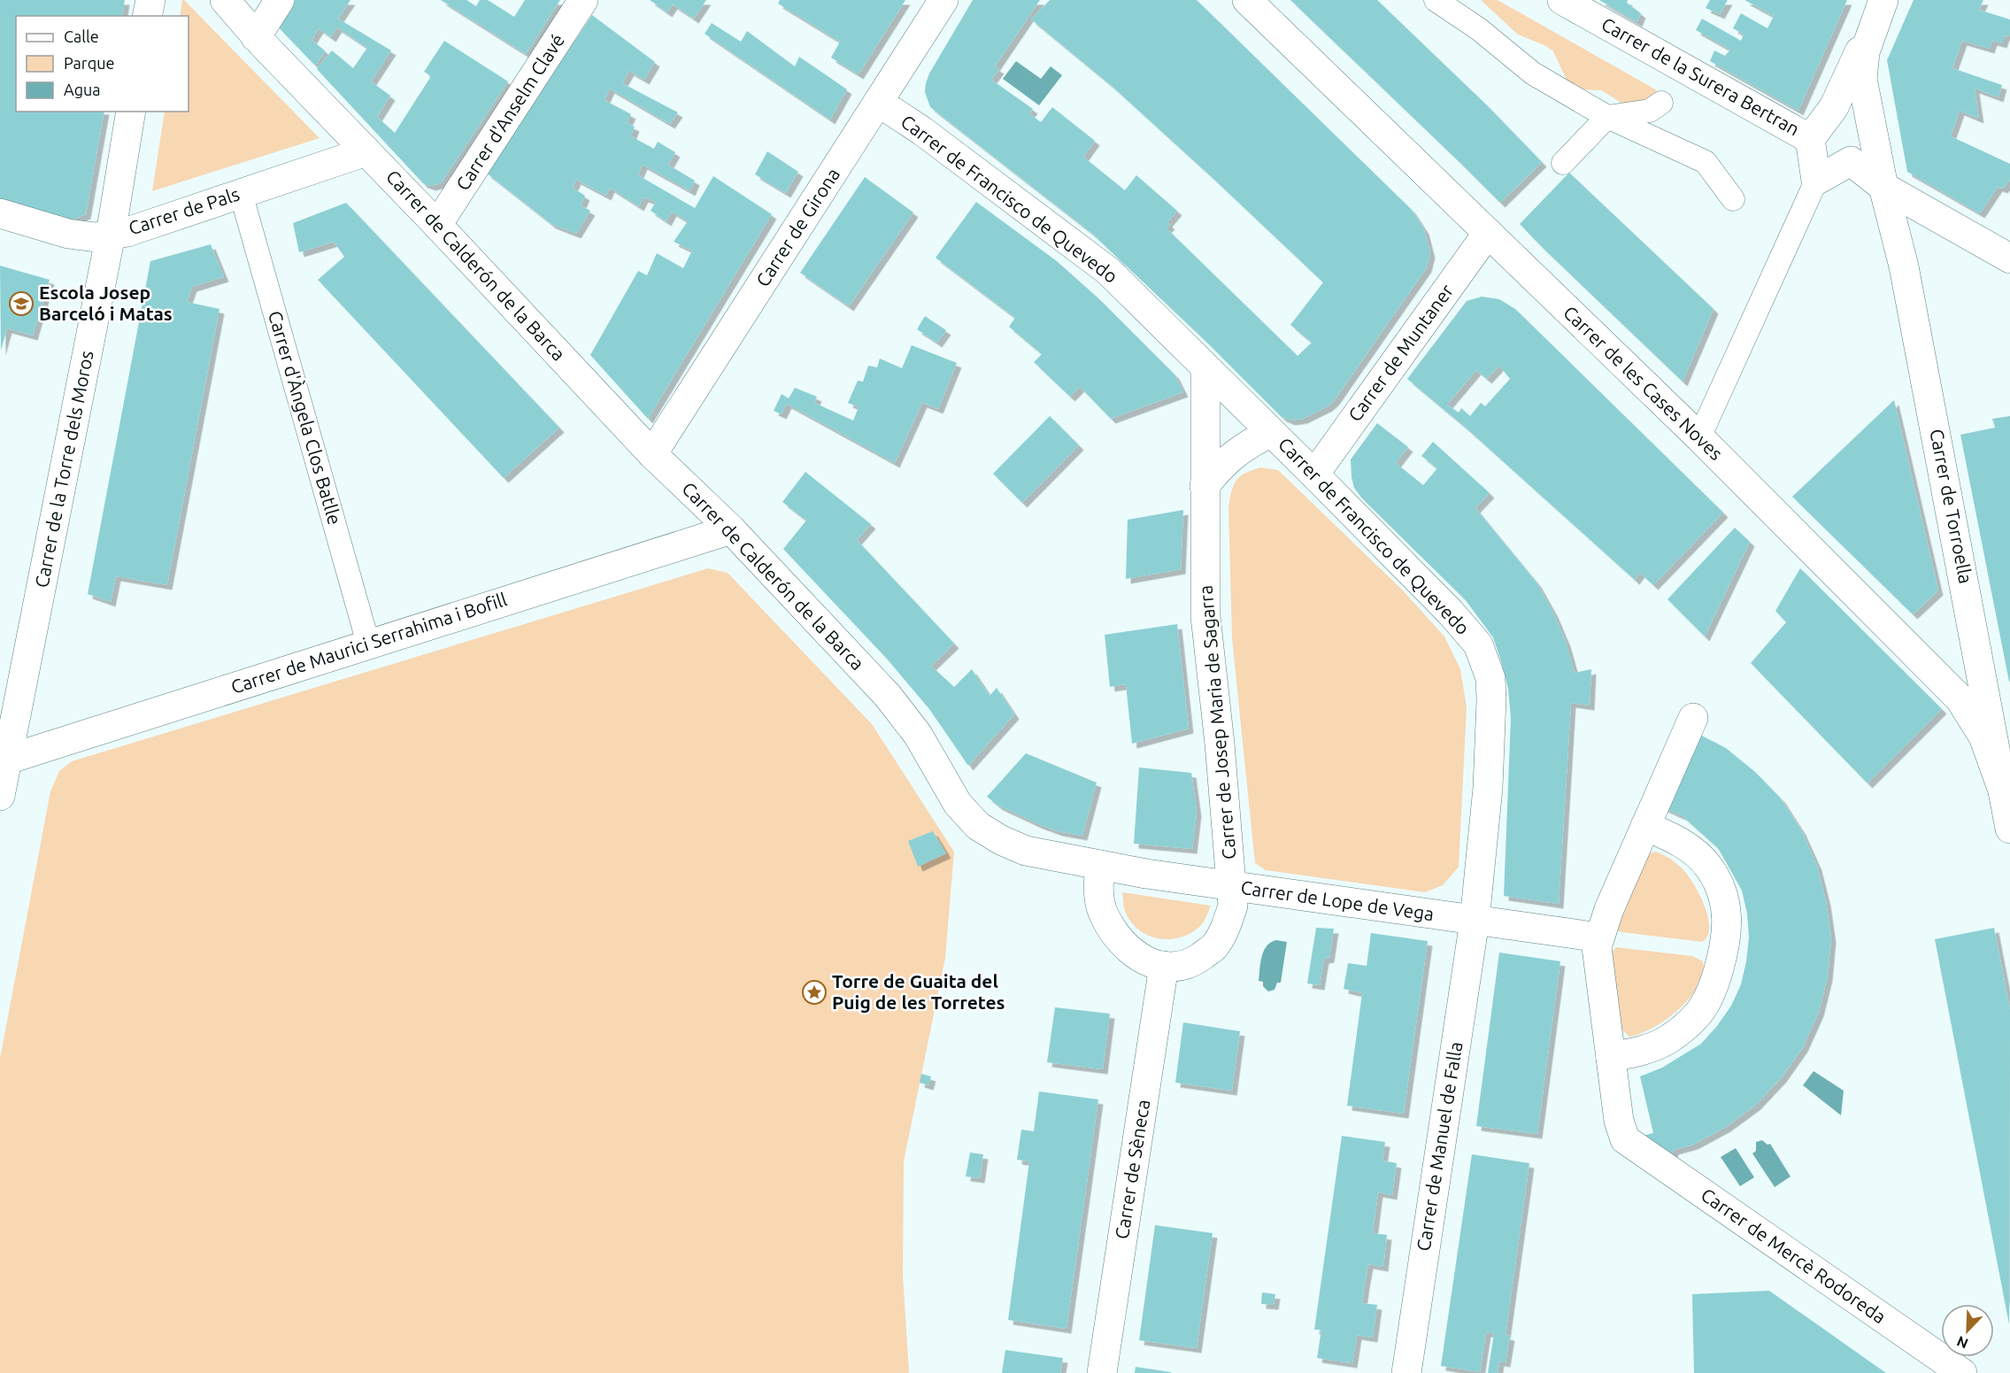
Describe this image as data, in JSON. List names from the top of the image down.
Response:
{
  "streets": {
    "street": [
      "Carrer de la Surera Bertran",
      "Carrer d'Anselm Clavé",
      "Carrer de Francisco de Quevedo",
      "Carrer de Pals",
      "Carrer de Girona",
      "Carrer de Calderón de la Barca",
      "Carrer de Muntaner",
      "Carrer de les Cases Noves",
      "Carrer d'Àngela Clos Batlle",
      "Carrer de la Torre dels Moros",
      "Carrer de Torroella",
      "Carrer de Maurici Serrahima i Bofill",
      "Carrer de Josep Maria de Sagarra",
      "Carrer de Lope de Vega",
      "Carrer de Manuel de Falla",
      "Carrer de Sèneca",
      "Carrer de Mercè Rodoreda"
    ]
  },
  "crossings": [
    ["Carrer de la Surera Bertran", "Carrer de Torroella"],
    ["Carrer d'Anselm Clavé", "Carrer de Calderón de la Barca"],
    ["Carrer de Francisco de Quevedo", "Carrer de Girona"],
    ["Carrer de Francisco de Quevedo", "Carrer de Muntaner"],
    ["Carrer de Francisco de Quevedo", "Carrer de Lope de Vega"],
    ["Carrer de Francisco de Quevedo", "Carrer de Manuel de Falla"],
    ["Carrer de Pals", "Carrer de Calderón de la Barca"],
    ["Carrer de Pals", "Carrer d'Àngela Clos Batlle"],
    ["Carrer de Pals", "Carrer de la Torre dels Moros"],
    ["Carrer de Girona", "Carrer de Calderón de la Barca"],
    ["Carrer de Calderón de la Barca", "Carrer de Maurici Serrahima i Bofill"],
    ["Carrer de Calderón de la Barca", "Carrer de Josep Maria de Sagarra"],
    ["Carrer de Calderón de la Barca", "Carrer de Lope de Vega"],
    ["Carrer de Muntaner", "Carrer de les Cases Noves"],
    ["Carrer de les Cases Noves", "Carrer de Torroella"],
    ["Carrer d'Àngela Clos Batlle", "Carrer de Maurici Serrahima i Bofill"],
    ["Carrer de la Torre dels Moros", "Carrer de Maurici Serrahima i Bofill"],
    ["Carrer de Josep Maria de Sagarra", "Carrer de Lope de Vega"],
    ["Carrer de Lope de Vega", "Carrer de Manuel de Falla"],
    ["Carrer de Lope de Vega", "Carrer de Sèneca"]
  ],
  "places": {
    "school or university": ["Escola Josep Barceló i Matas"],
    "place": ["Torre de Guaita del Puig de les Torretes"]
  },
  "legend": ["Calle", "Parque", "Agua"],
  "north": "bottom left"
}
